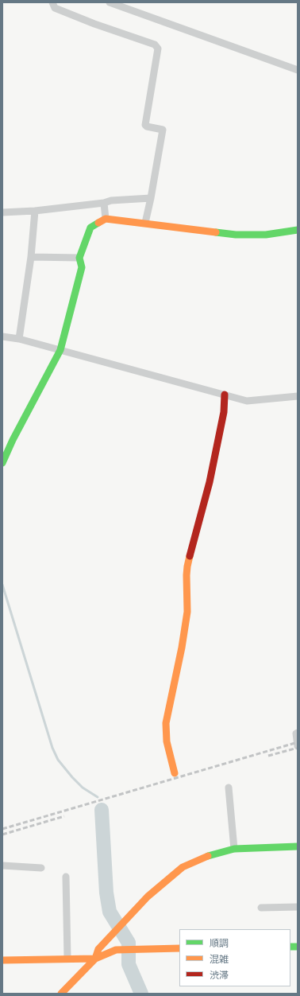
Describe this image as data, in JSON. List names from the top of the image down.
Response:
{
  "legend": ["順調", "混雑", "渋滞"]
}
